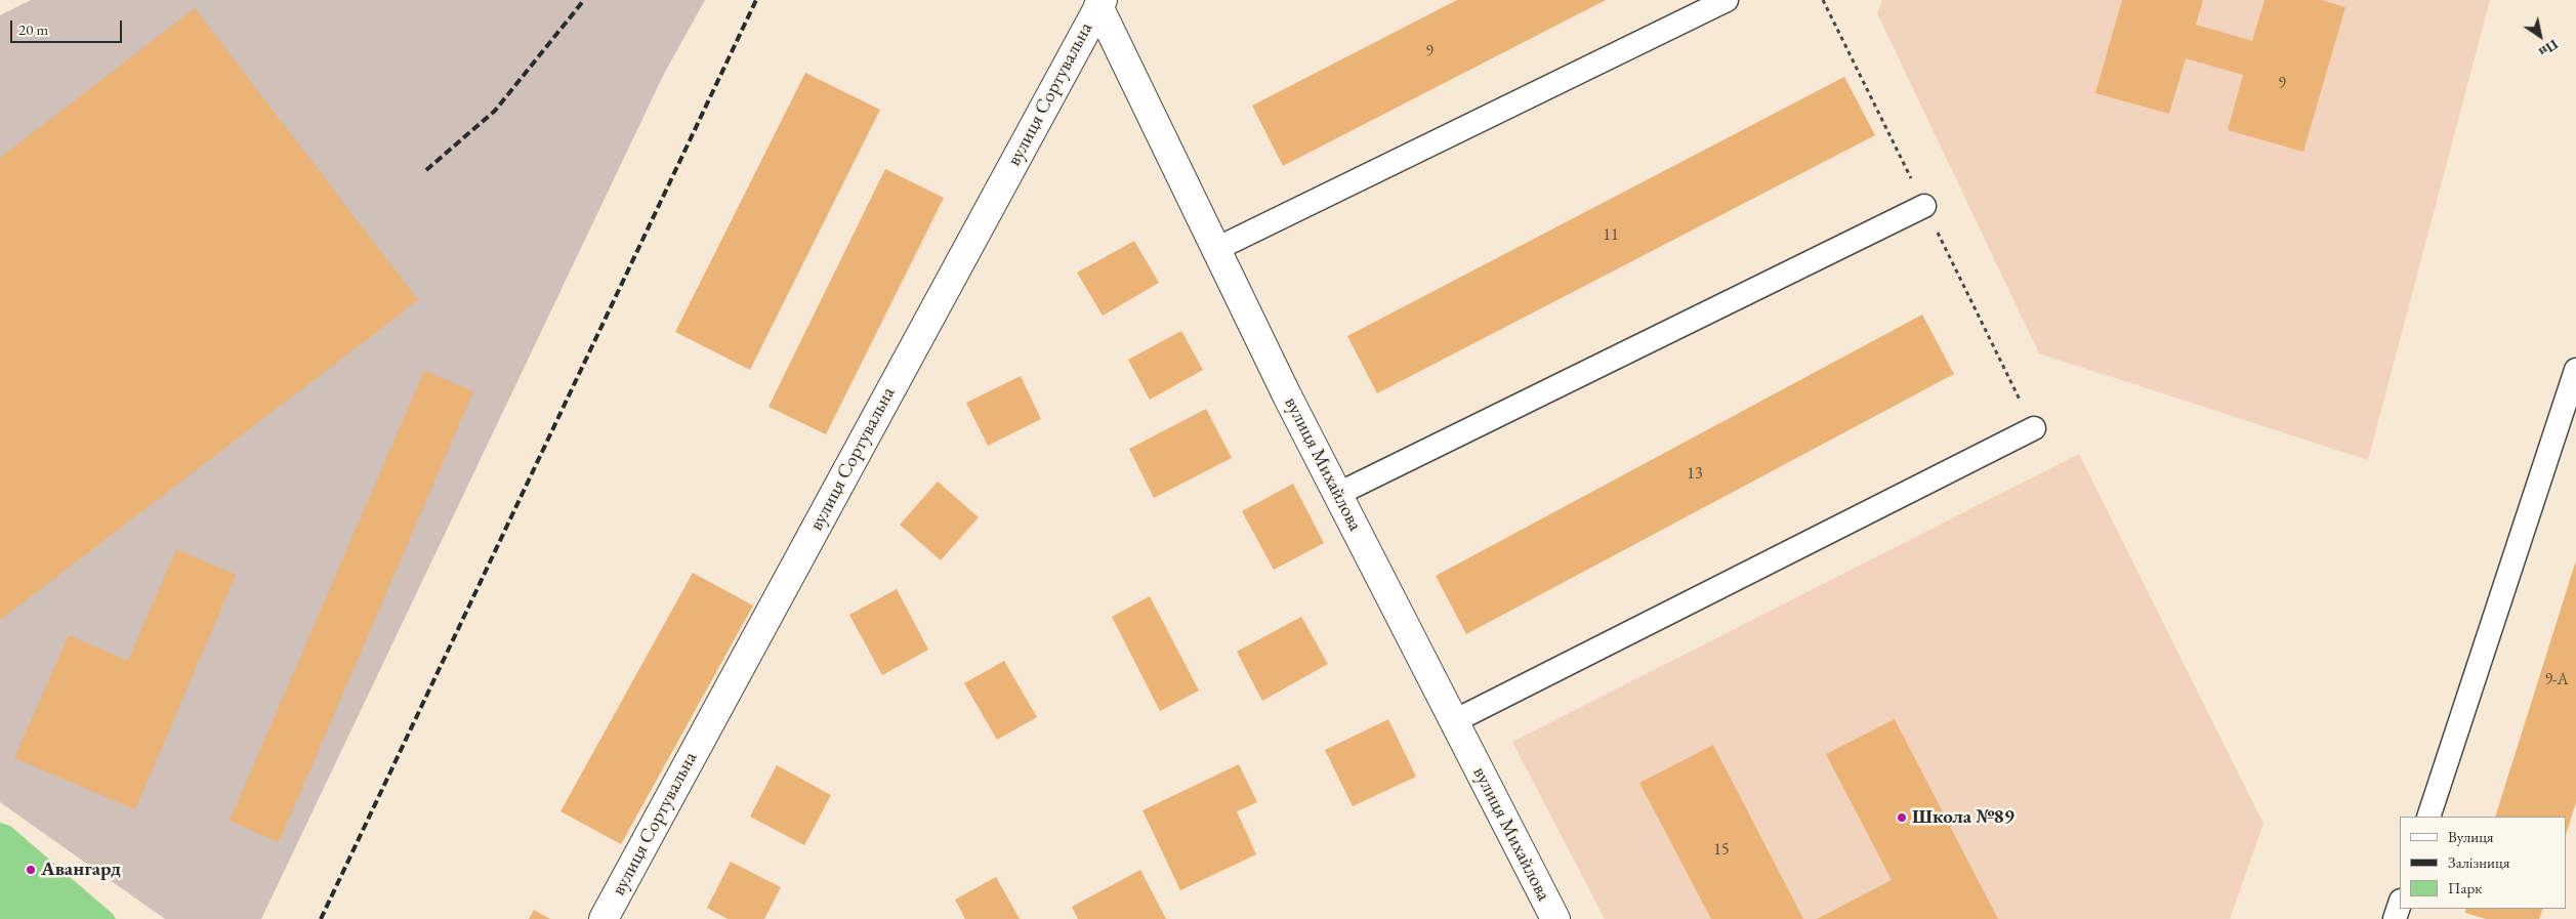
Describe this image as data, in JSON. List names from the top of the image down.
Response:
{
  "streets": {
    "street": ["вулиця Сортувальна", "вулиця Михайлова"]
  },
  "crossings": [
    ["вулиця Сортувальна", "вулиця Михайлова"]
  ],
  "places": ["Школа №89", "Авангард"],
  "house_numbers": [
    "9",
    "9",
    "11",
    "13",
    "9-А",
    "15"
  ],
  "legend": ["Вулиця", "Залізниця", "Парк"],
  "scale_bar": "20 m",
  "north": "bottom right"
}
